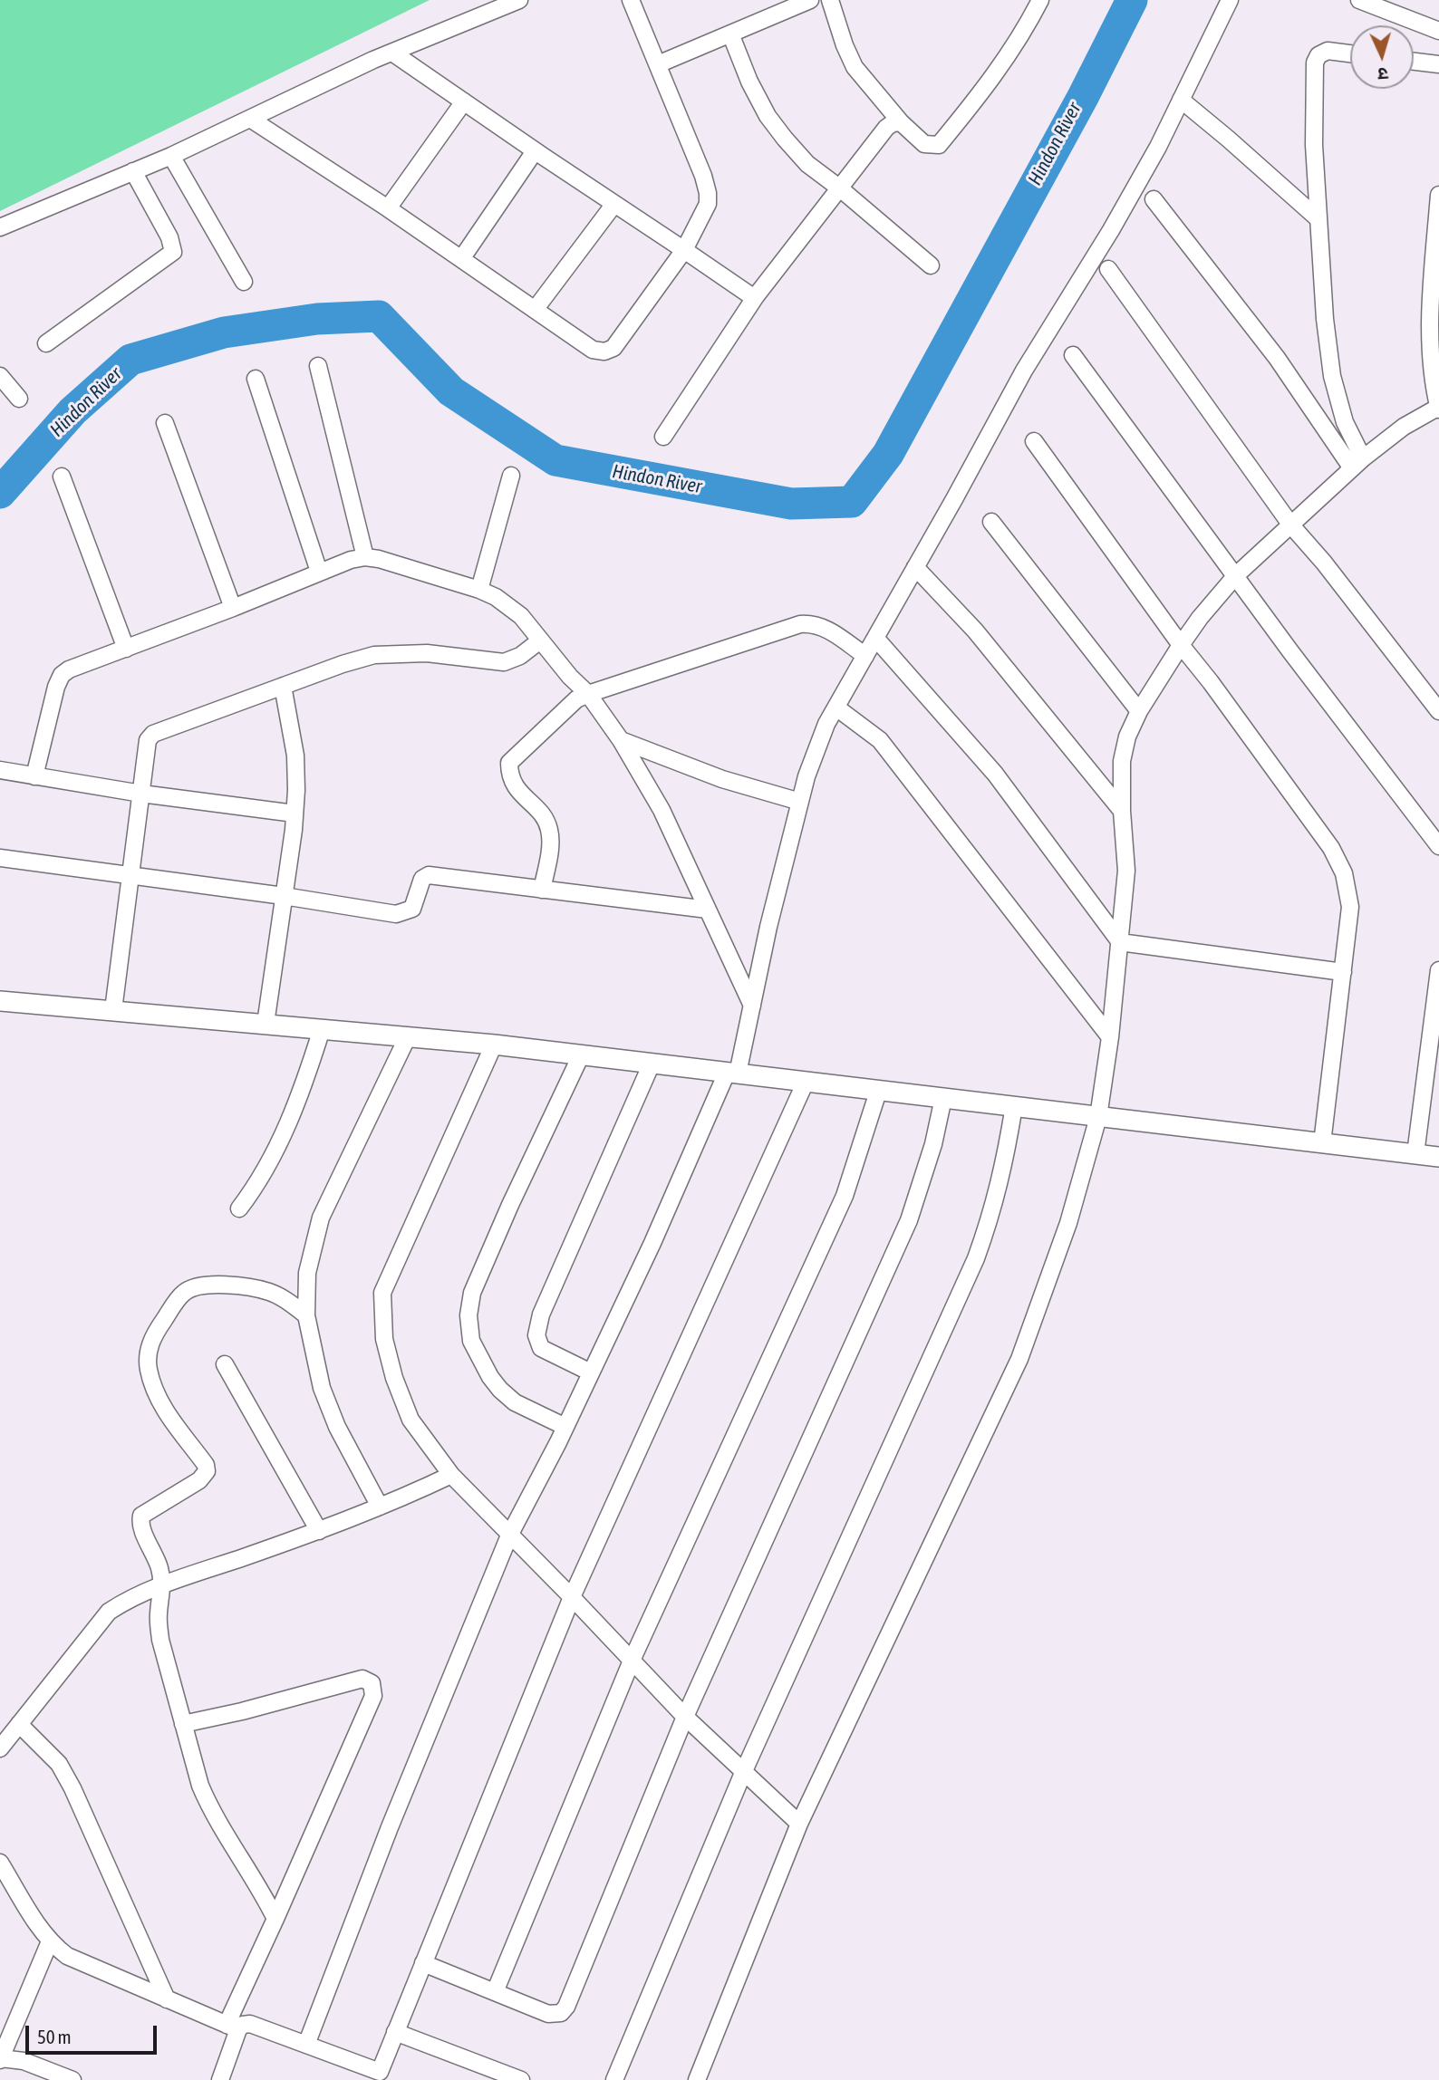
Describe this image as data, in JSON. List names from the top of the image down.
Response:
{
  "water": ["Hindon River"],
  "scale_bar": "50 m",
  "north": "bottom"
}
